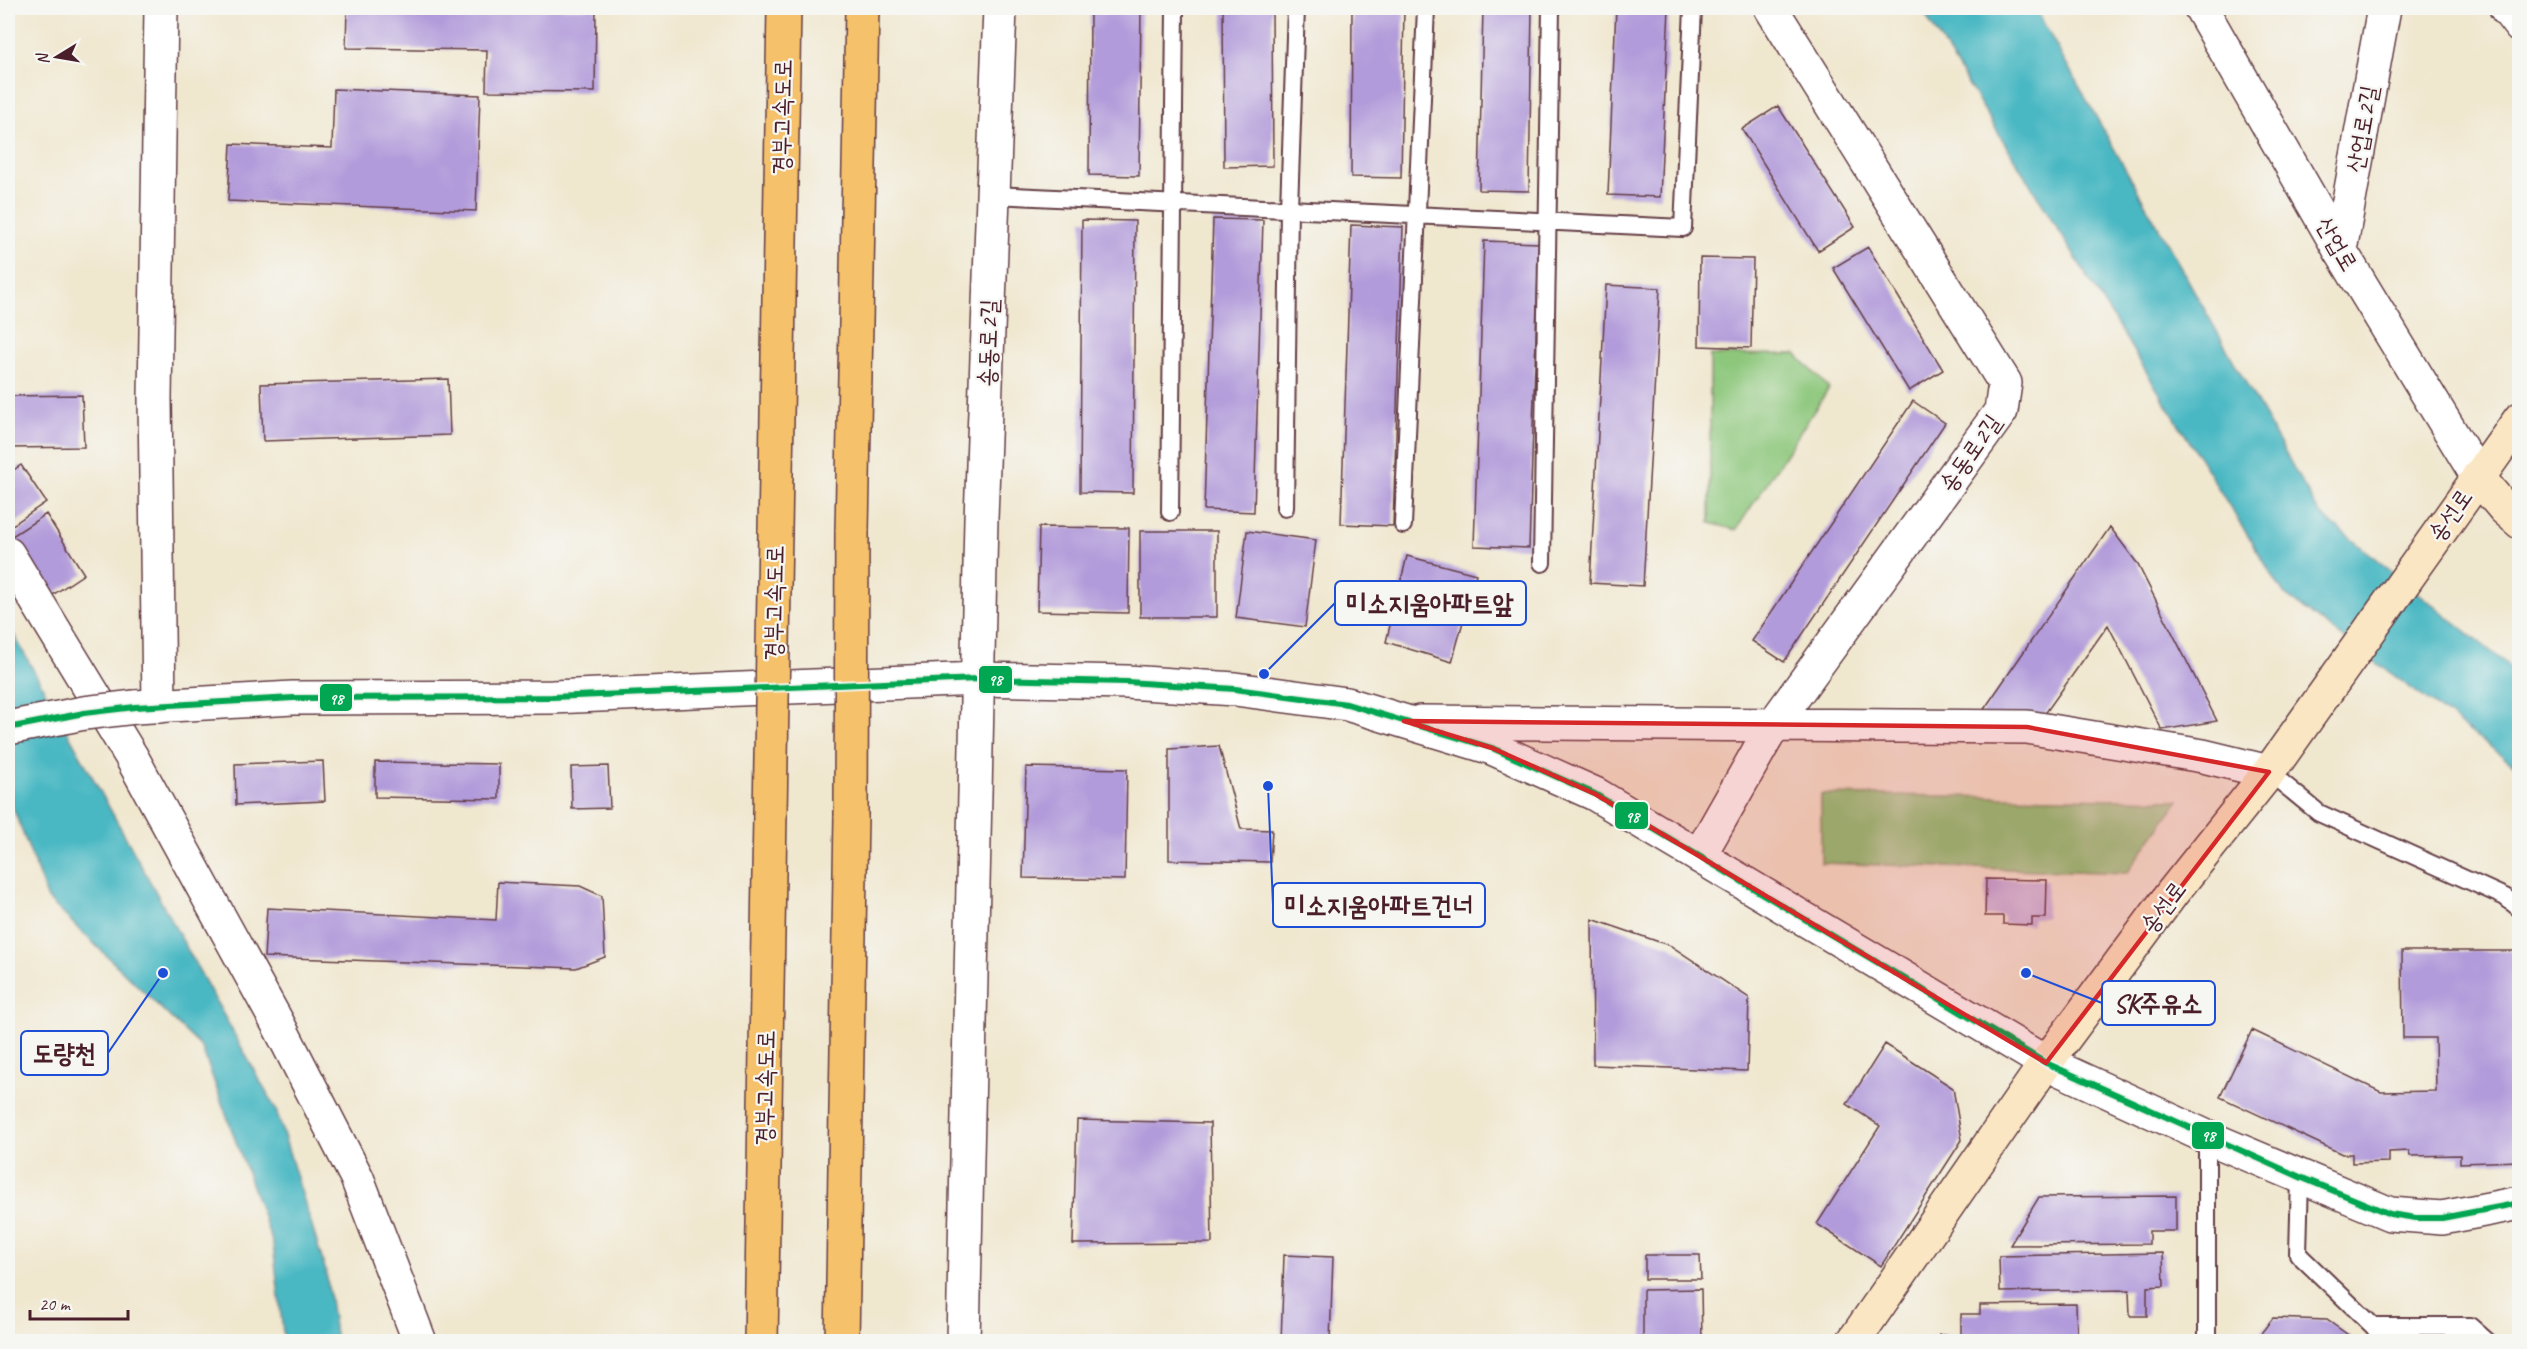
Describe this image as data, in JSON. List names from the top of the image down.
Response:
{
  "streets": {
    "highway": ["경부고속도로"],
    "main road": ["송선로"],
    "street": ["산업로2길", "산업로", "송동로2길"]
  },
  "crossings": [
    ["산업로2길", "산업로"],
    ["산업로", "송선로"]
  ],
  "places": [
    "미소지움아파트앞",
    "미소지움아파트건너",
    "도량천",
    "SK주유소"
  ],
  "lines": ["transit line 98"],
  "scale_bar": "20 m",
  "north": "left"
}
